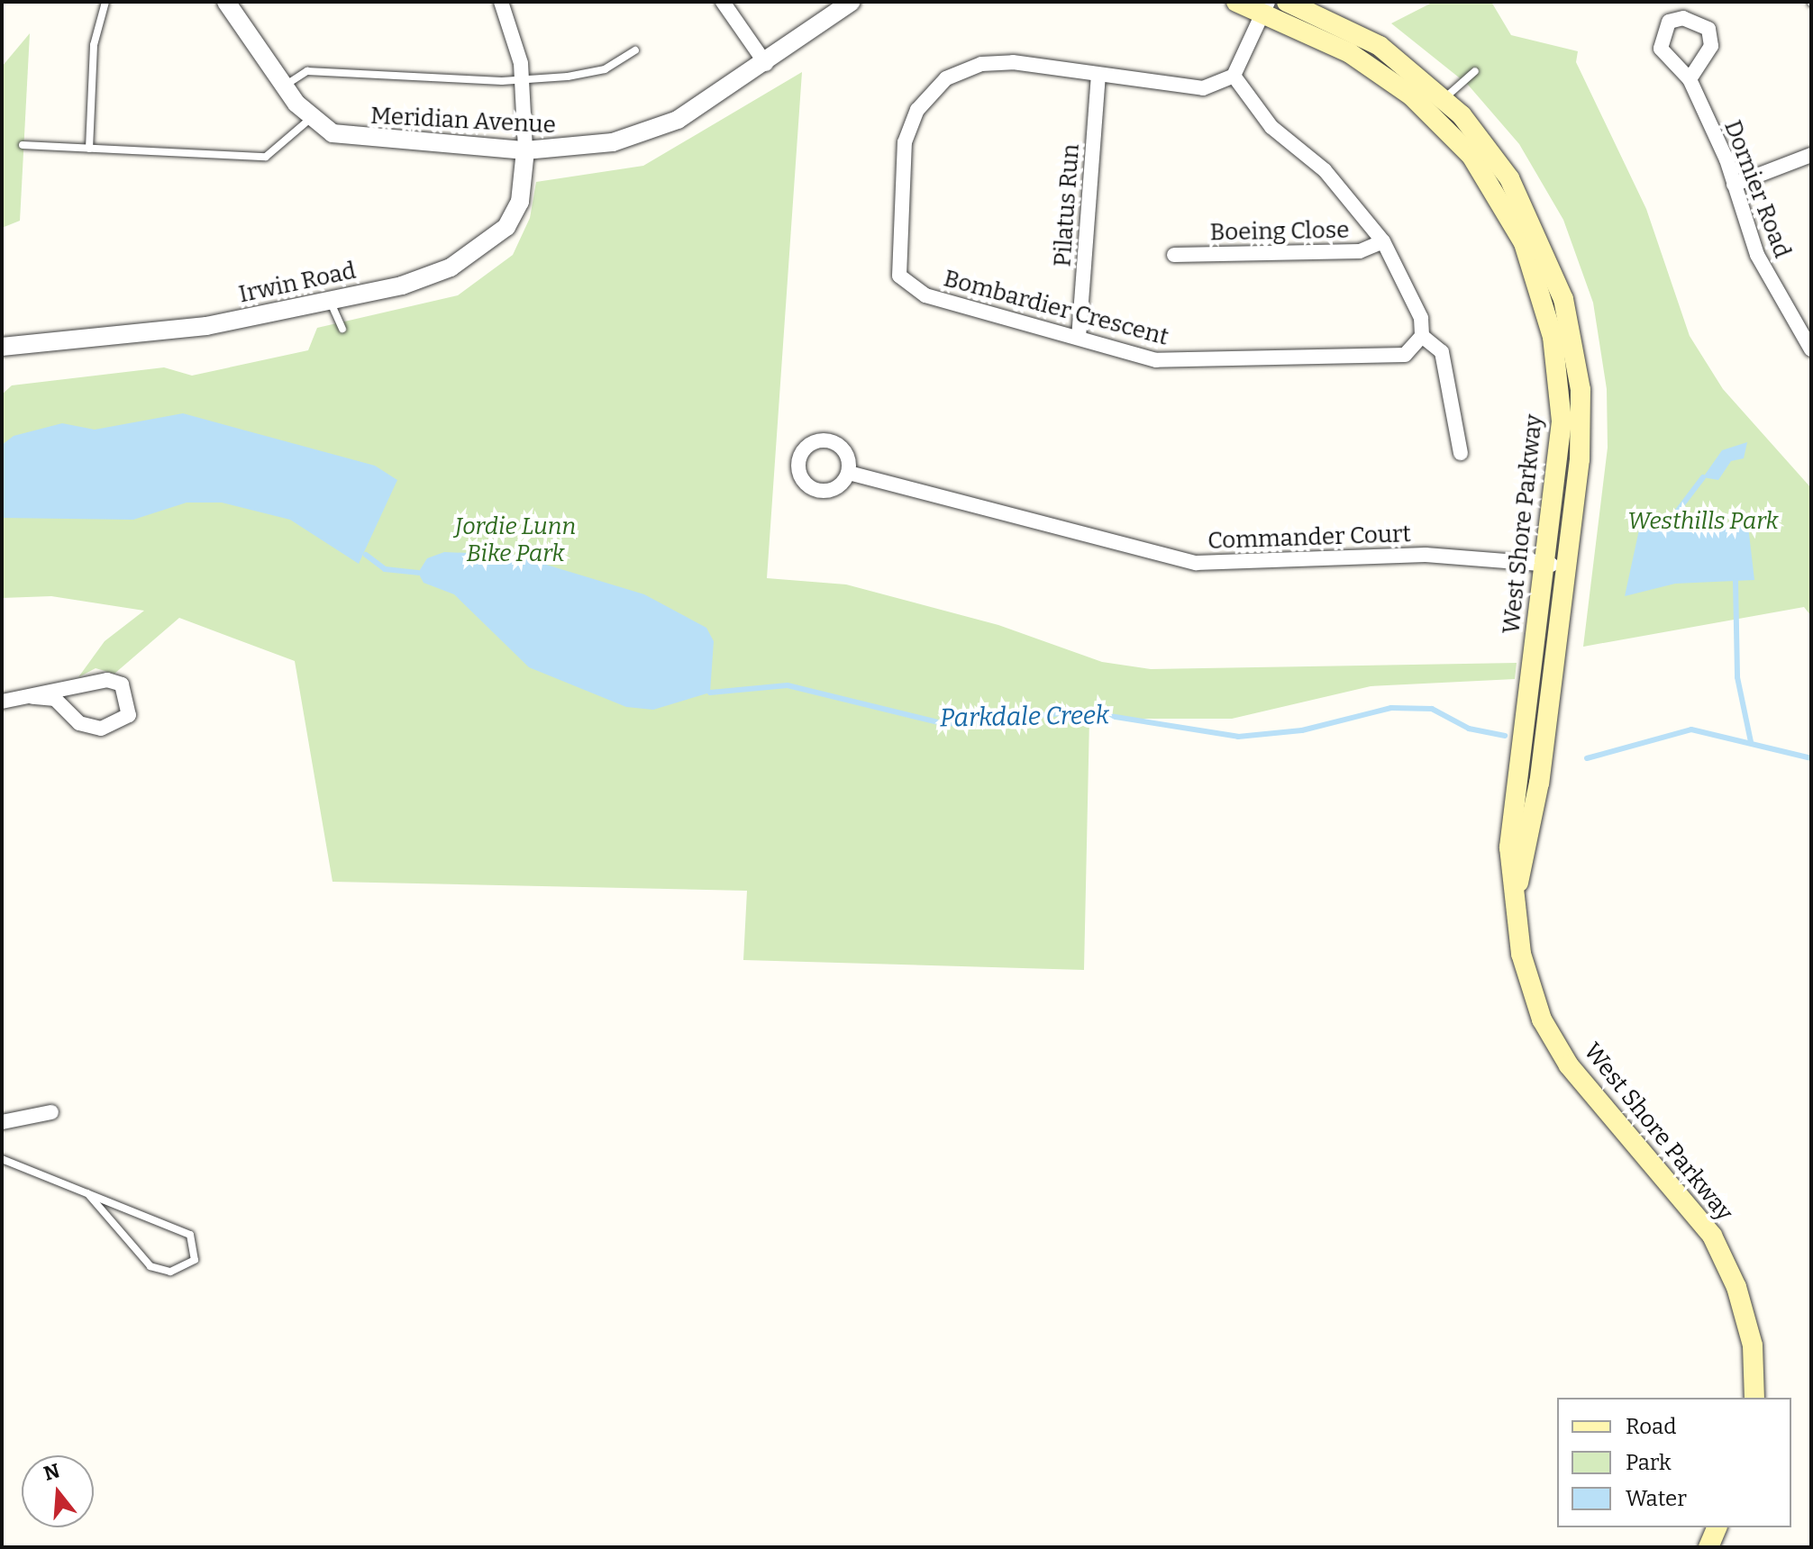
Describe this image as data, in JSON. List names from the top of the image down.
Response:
{
  "streets": {
    "main road": ["West Shore Parkway"],
    "street": [
      "Meridian Avenue",
      "Dornier Road",
      "Pilatus Run",
      "Boeing Close",
      "Irwin Road",
      "Bombardier Crescent",
      "Commander Court"
    ]
  },
  "crossings": [
    ["Meridian Avenue", "Irwin Road"],
    ["Pilatus Run", "Bombardier Crescent"],
    ["West Shore Parkway", "Commander Court"]
  ],
  "water": ["Parkdale Creek"],
  "parks": ["Westhills Park", "Jordie Lunn Bike Park"],
  "legend": ["Road", "Park", "Water"],
  "north": "top"
}
